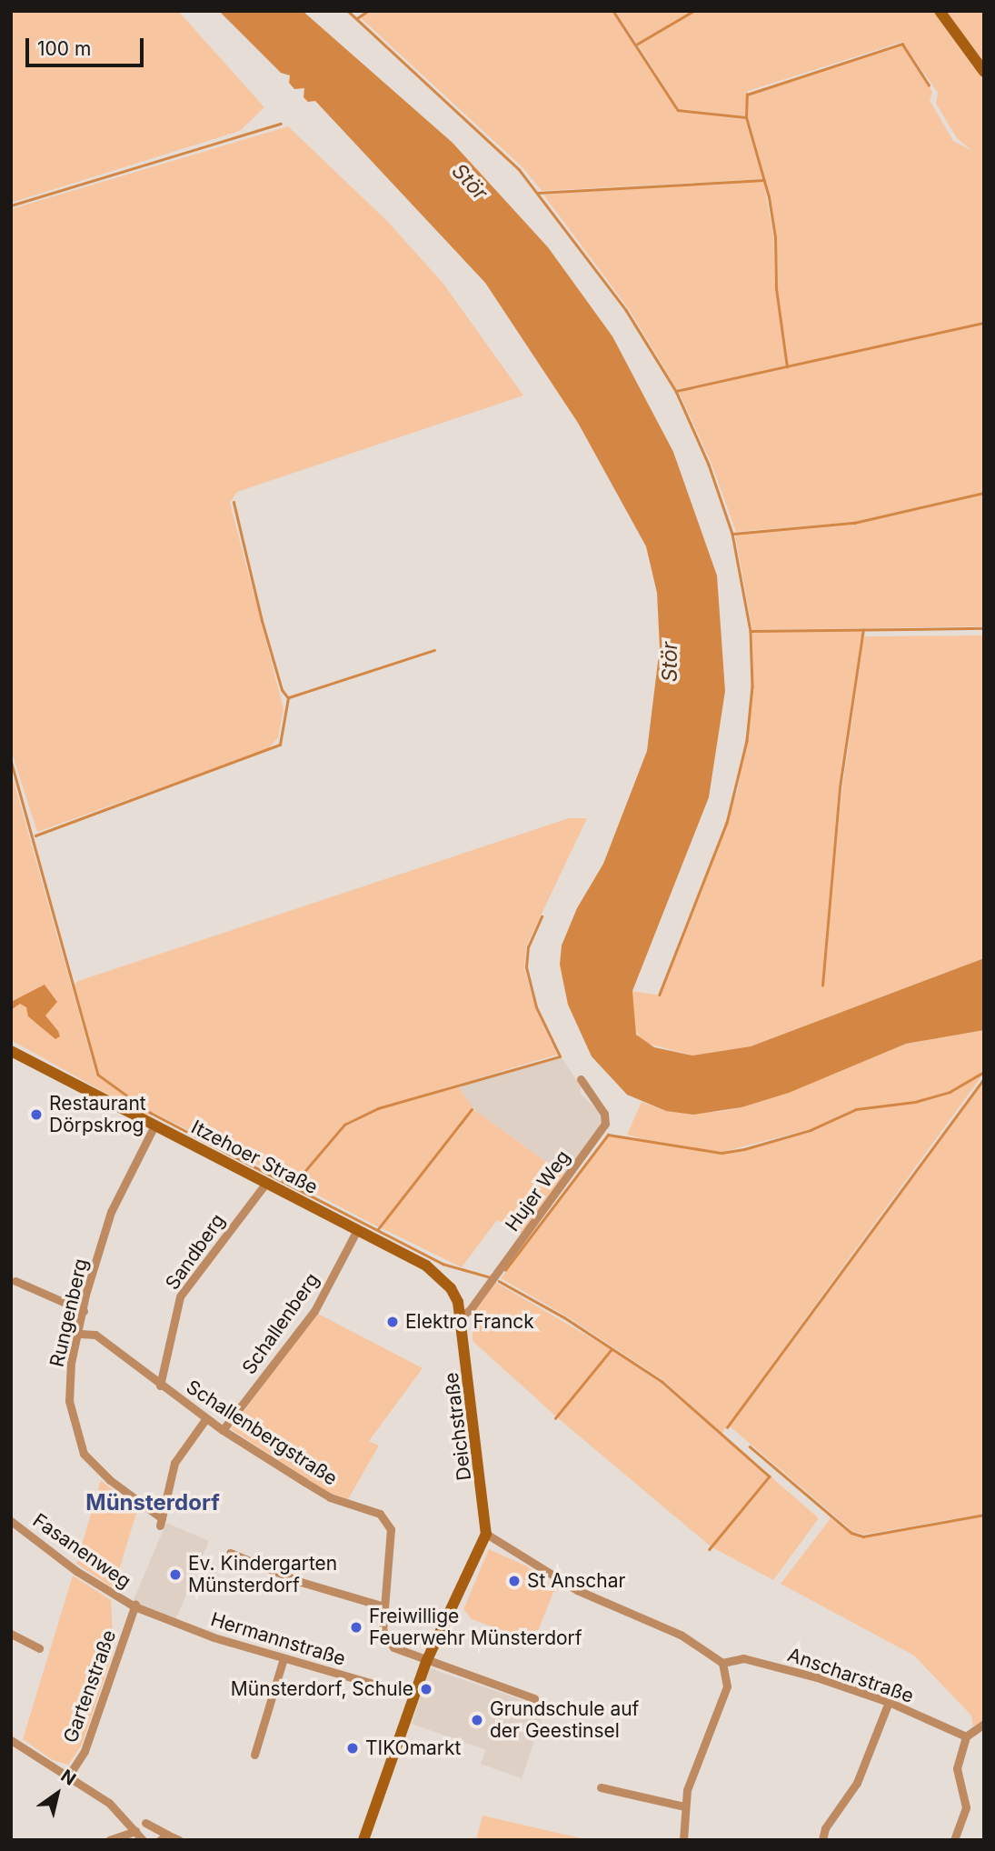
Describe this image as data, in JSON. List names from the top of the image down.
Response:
{
  "streets": {
    "street": [
      "Itzehoer Straße",
      "Hujer Weg",
      "Sandberg",
      "Rungenberg",
      "Schallenberg",
      "Deichstraße",
      "Schallenbergstraße",
      "Fasanenweg",
      "Hermannstraße",
      "Anscharstraße",
      "Gartenstraße"
    ]
  },
  "crossings": [
    ["Itzehoer Straße", "Hujer Weg"],
    ["Itzehoer Straße", "Sandberg"],
    ["Itzehoer Straße", "Rungenberg"],
    ["Itzehoer Straße", "Schallenberg"],
    ["Itzehoer Straße", "Deichstraße"],
    ["Hujer Weg", "Deichstraße"],
    ["Sandberg", "Schallenbergstraße"],
    ["Rungenberg", "Schallenbergstraße"],
    ["Schallenberg", "Schallenbergstraße"],
    ["Fasanenweg", "Hermannstraße"],
    ["Fasanenweg", "Gartenstraße"],
    ["Hermannstraße", "Gartenstraße"]
  ],
  "districts": ["Münsterdorf"],
  "water": ["Stör"],
  "places": [
    "Restaurant Dörpskrog",
    "Elektro Franck",
    "Ev. Kindergarten Münsterdorf",
    "St Anschar",
    "Freiwillige Feuerwehr Münsterdorf",
    "Münsterdorf, Schule",
    "Grundschule auf der Geestinsel",
    "TIKOmarkt"
  ],
  "scale_bar": "100 m",
  "north": "top right"
}
